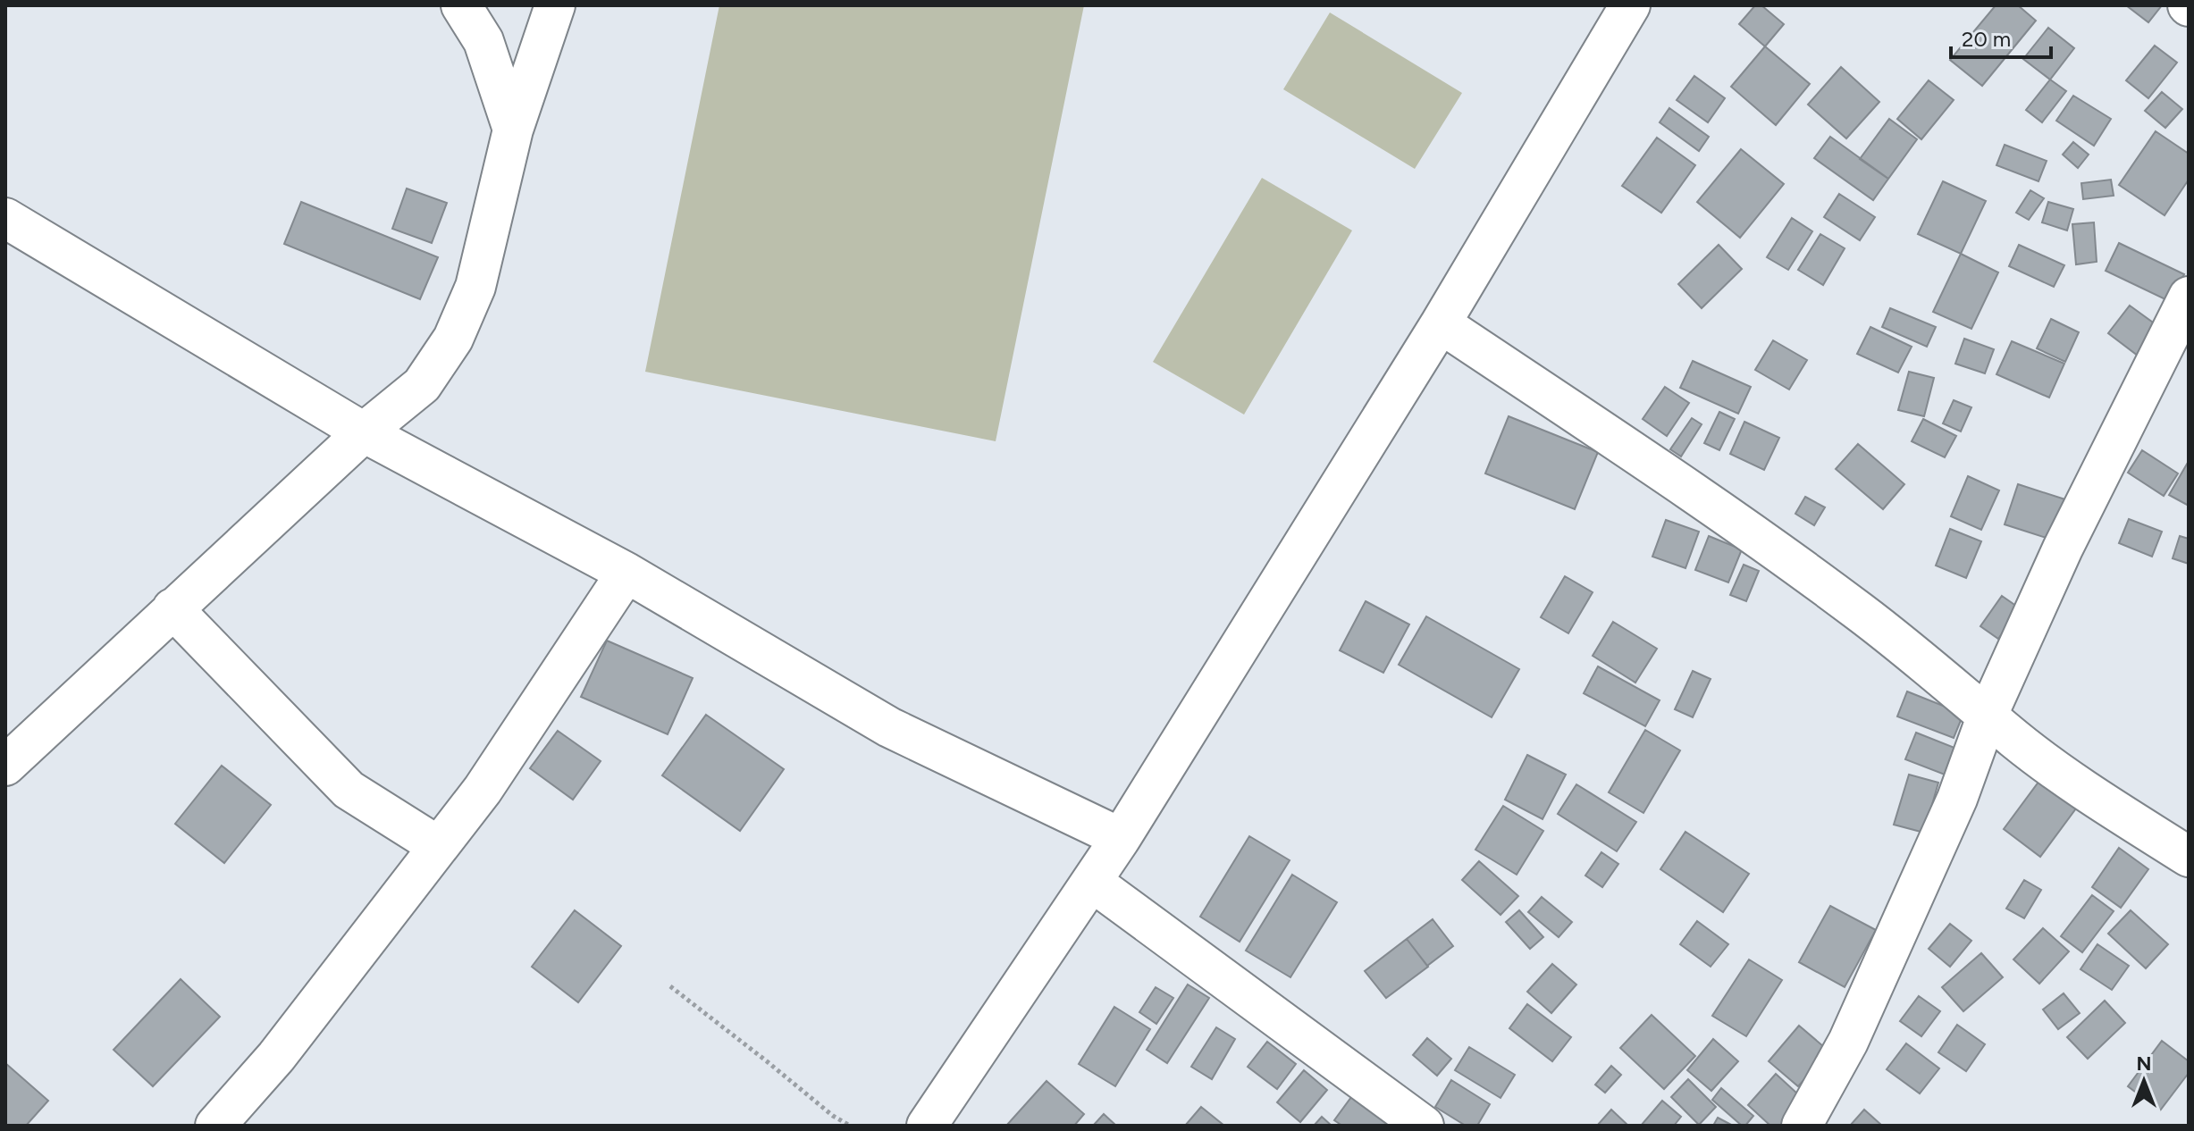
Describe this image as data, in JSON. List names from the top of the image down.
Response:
{
  "scale_bar": "20 m",
  "north": "top"
}
